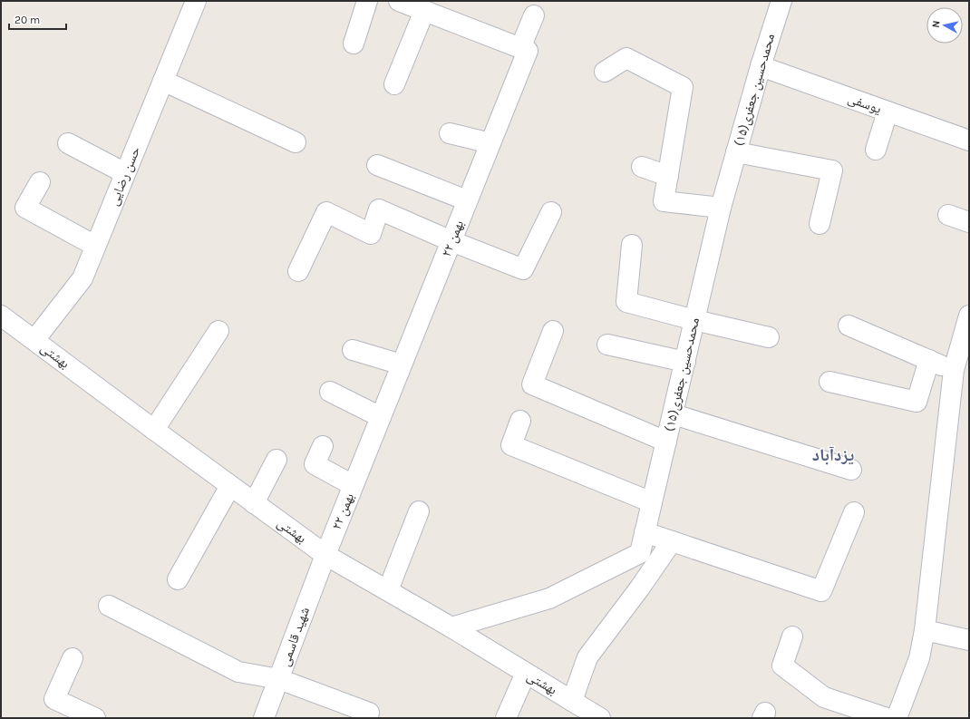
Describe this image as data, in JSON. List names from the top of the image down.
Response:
{
  "streets": {
    "street": [
      "محمدحسین جعفری(۱۵)",
      "یوسفی",
      "حسن رضایی",
      "۲۲ بهمن",
      "بهشتی",
      "شهید قاسمی"
    ]
  },
  "crossings": [
    ["محمدحسین جعفری(۱۵)", "یوسفی"],
    ["محمدحسین جعفری(۱۵)", "بهشتی"],
    ["حسن رضایی", "بهشتی"],
    ["۲۲ بهمن", "بهشتی"],
    ["۲۲ بهمن", "شهید قاسمی"],
    ["بهشتی", "شهید قاسمی"]
  ],
  "districts": ["یزدآباد"],
  "scale_bar": "20 m",
  "north": "left"
}
